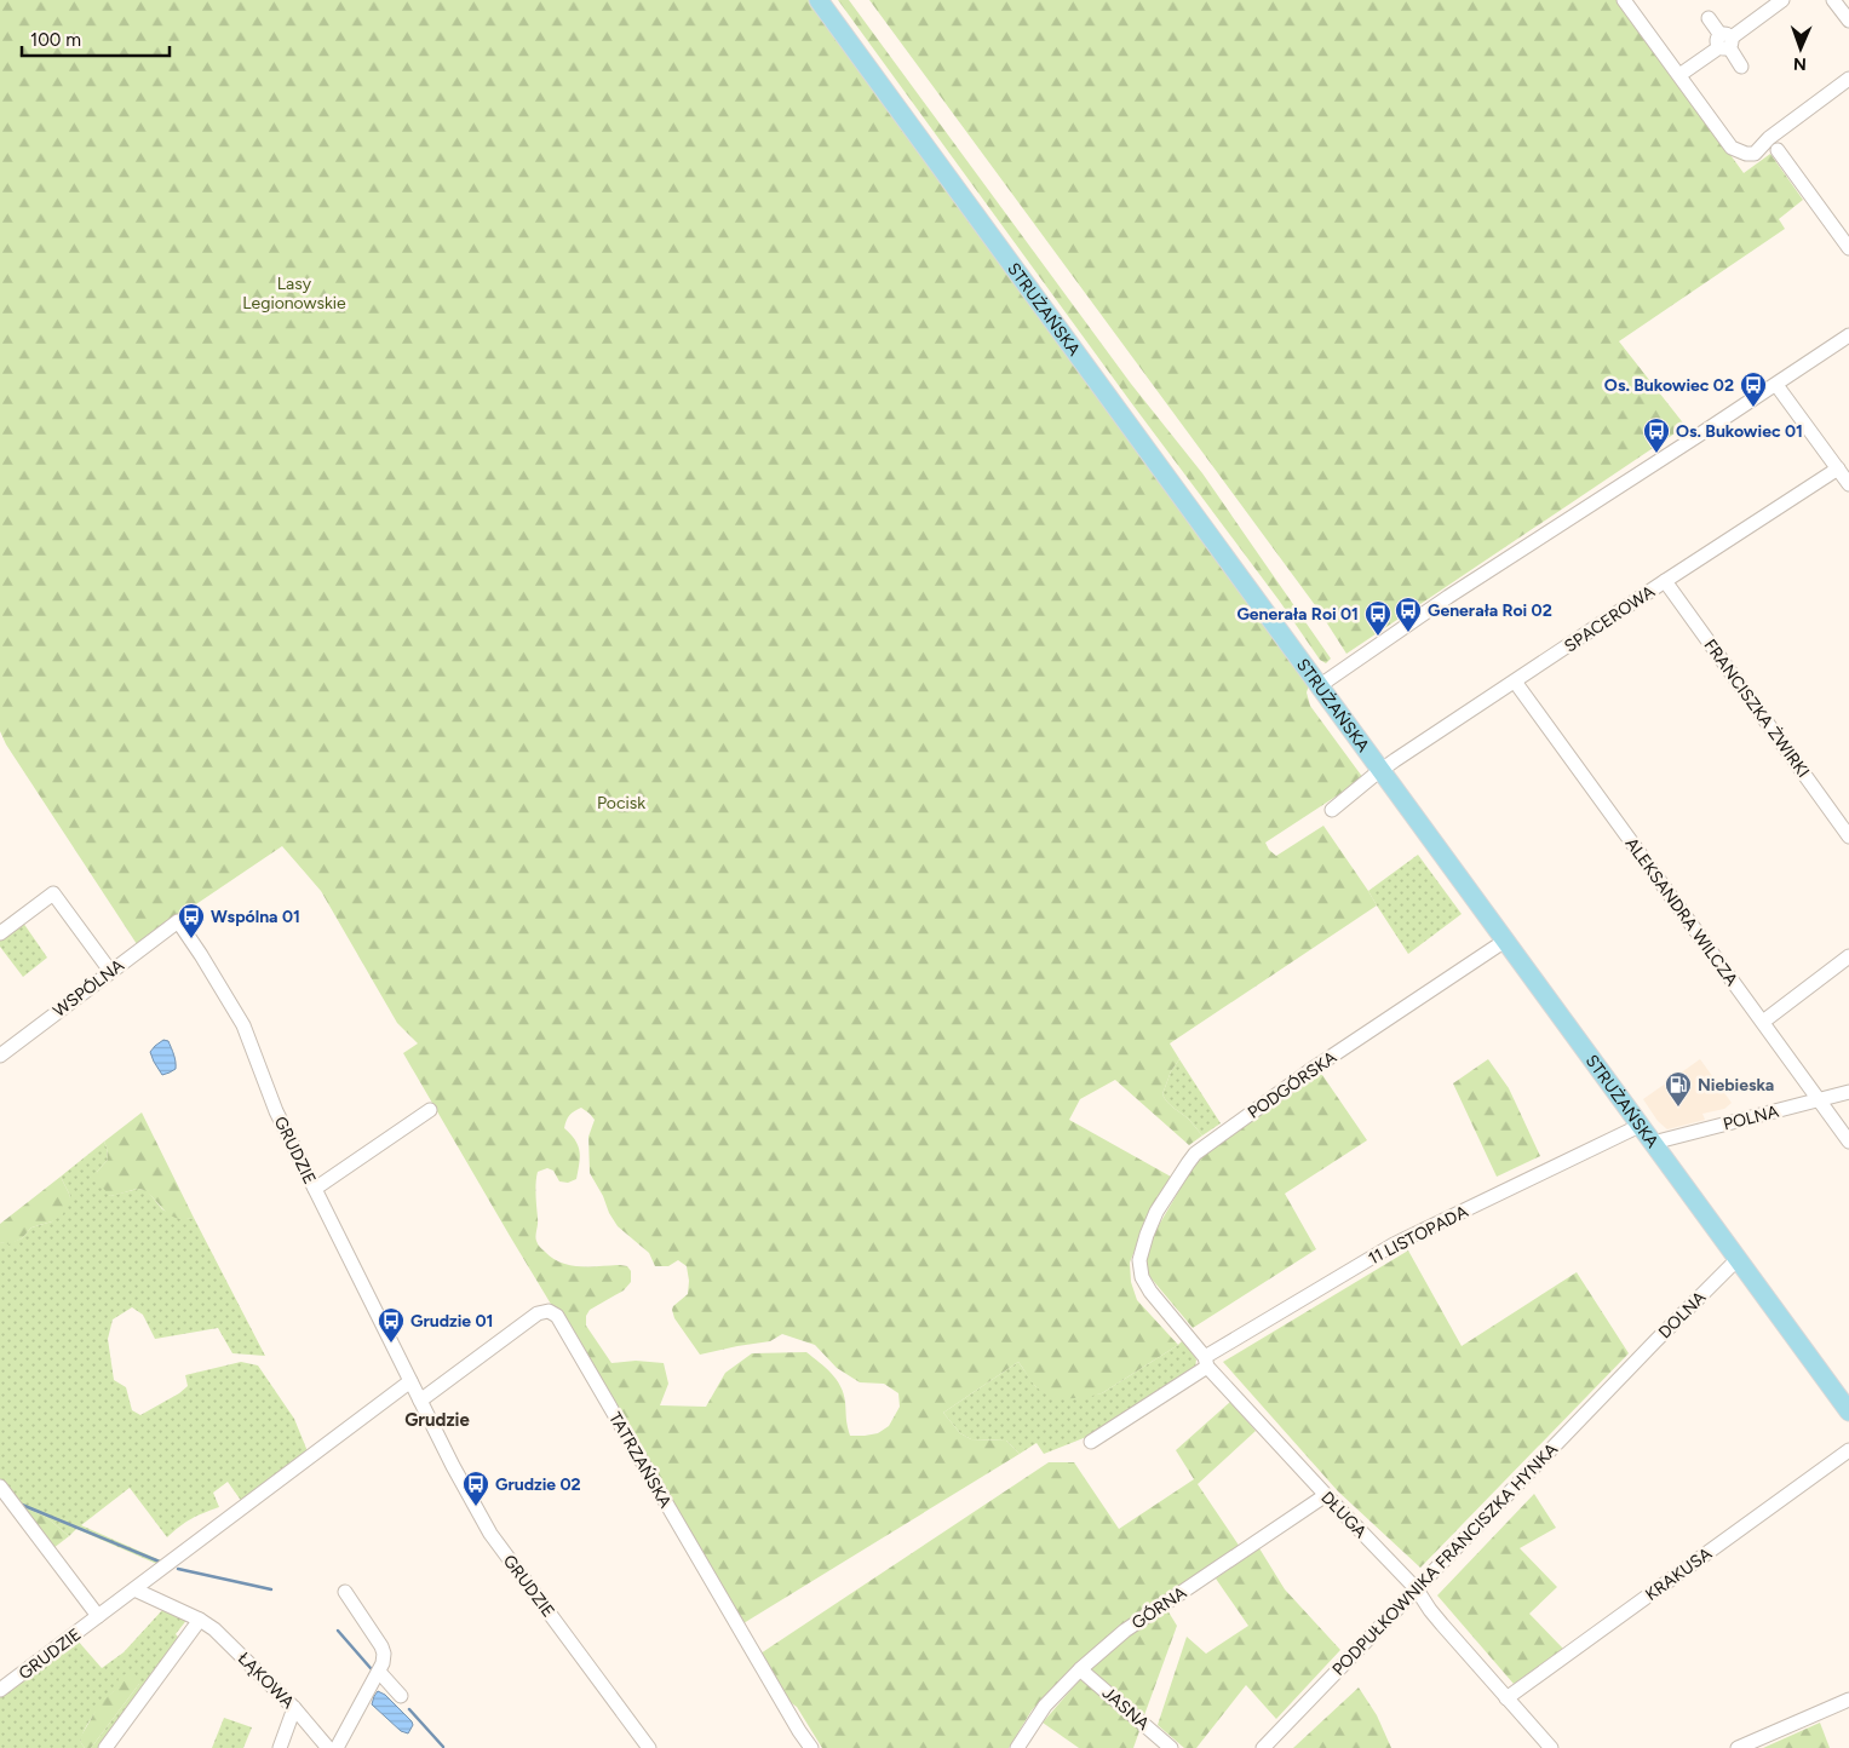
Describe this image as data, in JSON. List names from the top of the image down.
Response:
{
  "streets": {
    "main road": ["STRUŻAŃSKA"],
    "street": [
      "SPACEROWA",
      "FRANCISZKA ŻWIRKI",
      "ALEKSANDRA WILCZA",
      "WSPÓLNA",
      "PODGÓRSKA",
      "POLNA",
      "GRUDZIE",
      "11 LISTOPADA",
      "DOLNA",
      "TATRZAŃSKA",
      "DŁUGA",
      "PODPUŁKOWNIKA FRANCISZKA HYNKA",
      "KRAKUSA",
      "GÓRNA",
      "ŁĄKOWA",
      "JASNA"
    ]
  },
  "crossings": [
    ["STRUŻAŃSKA", "SPACEROWA"],
    ["STRUŻAŃSKA", "PODGÓRSKA"],
    ["STRUŻAŃSKA", "POLNA"],
    ["STRUŻAŃSKA", "11 LISTOPADA"],
    ["STRUŻAŃSKA", "DOLNA"],
    ["SPACEROWA", "FRANCISZKA ŻWIRKI"],
    ["SPACEROWA", "ALEKSANDRA WILCZA"],
    ["ALEKSANDRA WILCZA", "POLNA"],
    ["WSPÓLNA", "GRUDZIE"],
    ["PODGÓRSKA", "DŁUGA"],
    ["GRUDZIE", "TATRZAŃSKA"],
    ["GRUDZIE", "ŁĄKOWA"],
    ["11 LISTOPADA", "DŁUGA"],
    ["DOLNA", "PODPUŁKOWNIKA FRANCISZKA HYNKA"],
    ["DŁUGA", "PODPUŁKOWNIKA FRANCISZKA HYNKA"],
    ["DŁUGA", "KRAKUSA"],
    ["DŁUGA", "GÓRNA"],
    ["GÓRNA", "JASNA"]
  ],
  "districts": ["Grudzie"],
  "parks": ["Lasy Legionowskie", "Pocisk"],
  "places": {
    "bus stop": [
      "Os. Bukowiec 02",
      "Os. Bukowiec 01",
      "Generała Roi 02",
      "Generała Roi 01",
      "Wspólna 01",
      "Grudzie 01",
      "Grudzie 02"
    ],
    "fuel station": ["Niebieska"]
  },
  "scale_bar": "100 m",
  "north": "bottom"
}
